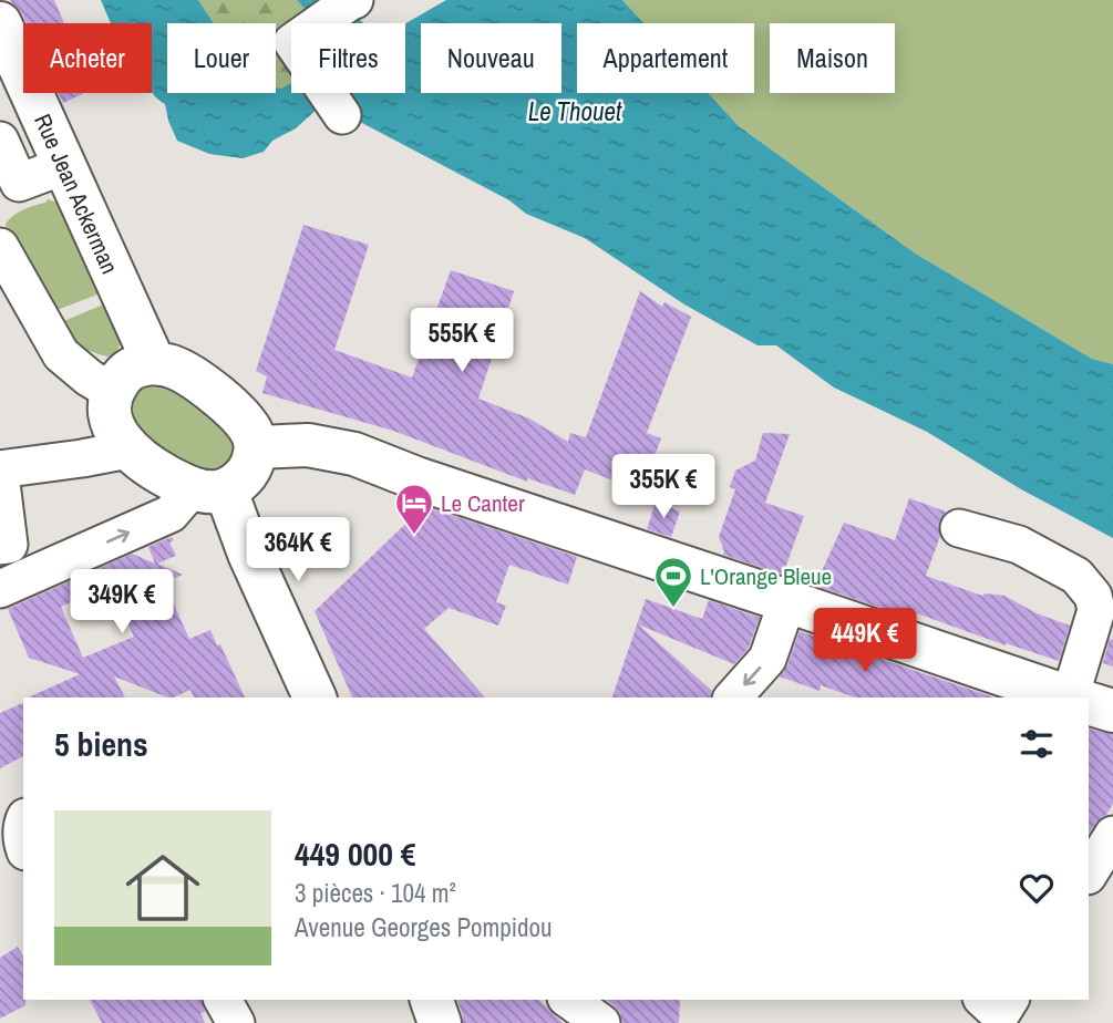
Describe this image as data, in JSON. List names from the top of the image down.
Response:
{
  "streets": {
    "main road": ["Rue Jean Ackerman"]
  },
  "water": ["Le Thouet"],
  "places": {
    "hotel": ["Le Canter"],
    "sports": ["L'Orange Bleue"]
  },
  "page": {
    "chip": [
      "Acheter",
      "Louer",
      "Filtres",
      "Nouveau",
      "Appartement",
      "Maison"
    ],
    "price": [
      "555K €",
      "355K €",
      "364K €",
      "349K €",
      "449K €"
    ],
    "heading": "5 biens",
    "list": [
      {
        "name": "449 000 €",
        "note": "3 pièces · 104 m² · Avenue Georges Pompidou"
      }
    ]
  }
}
